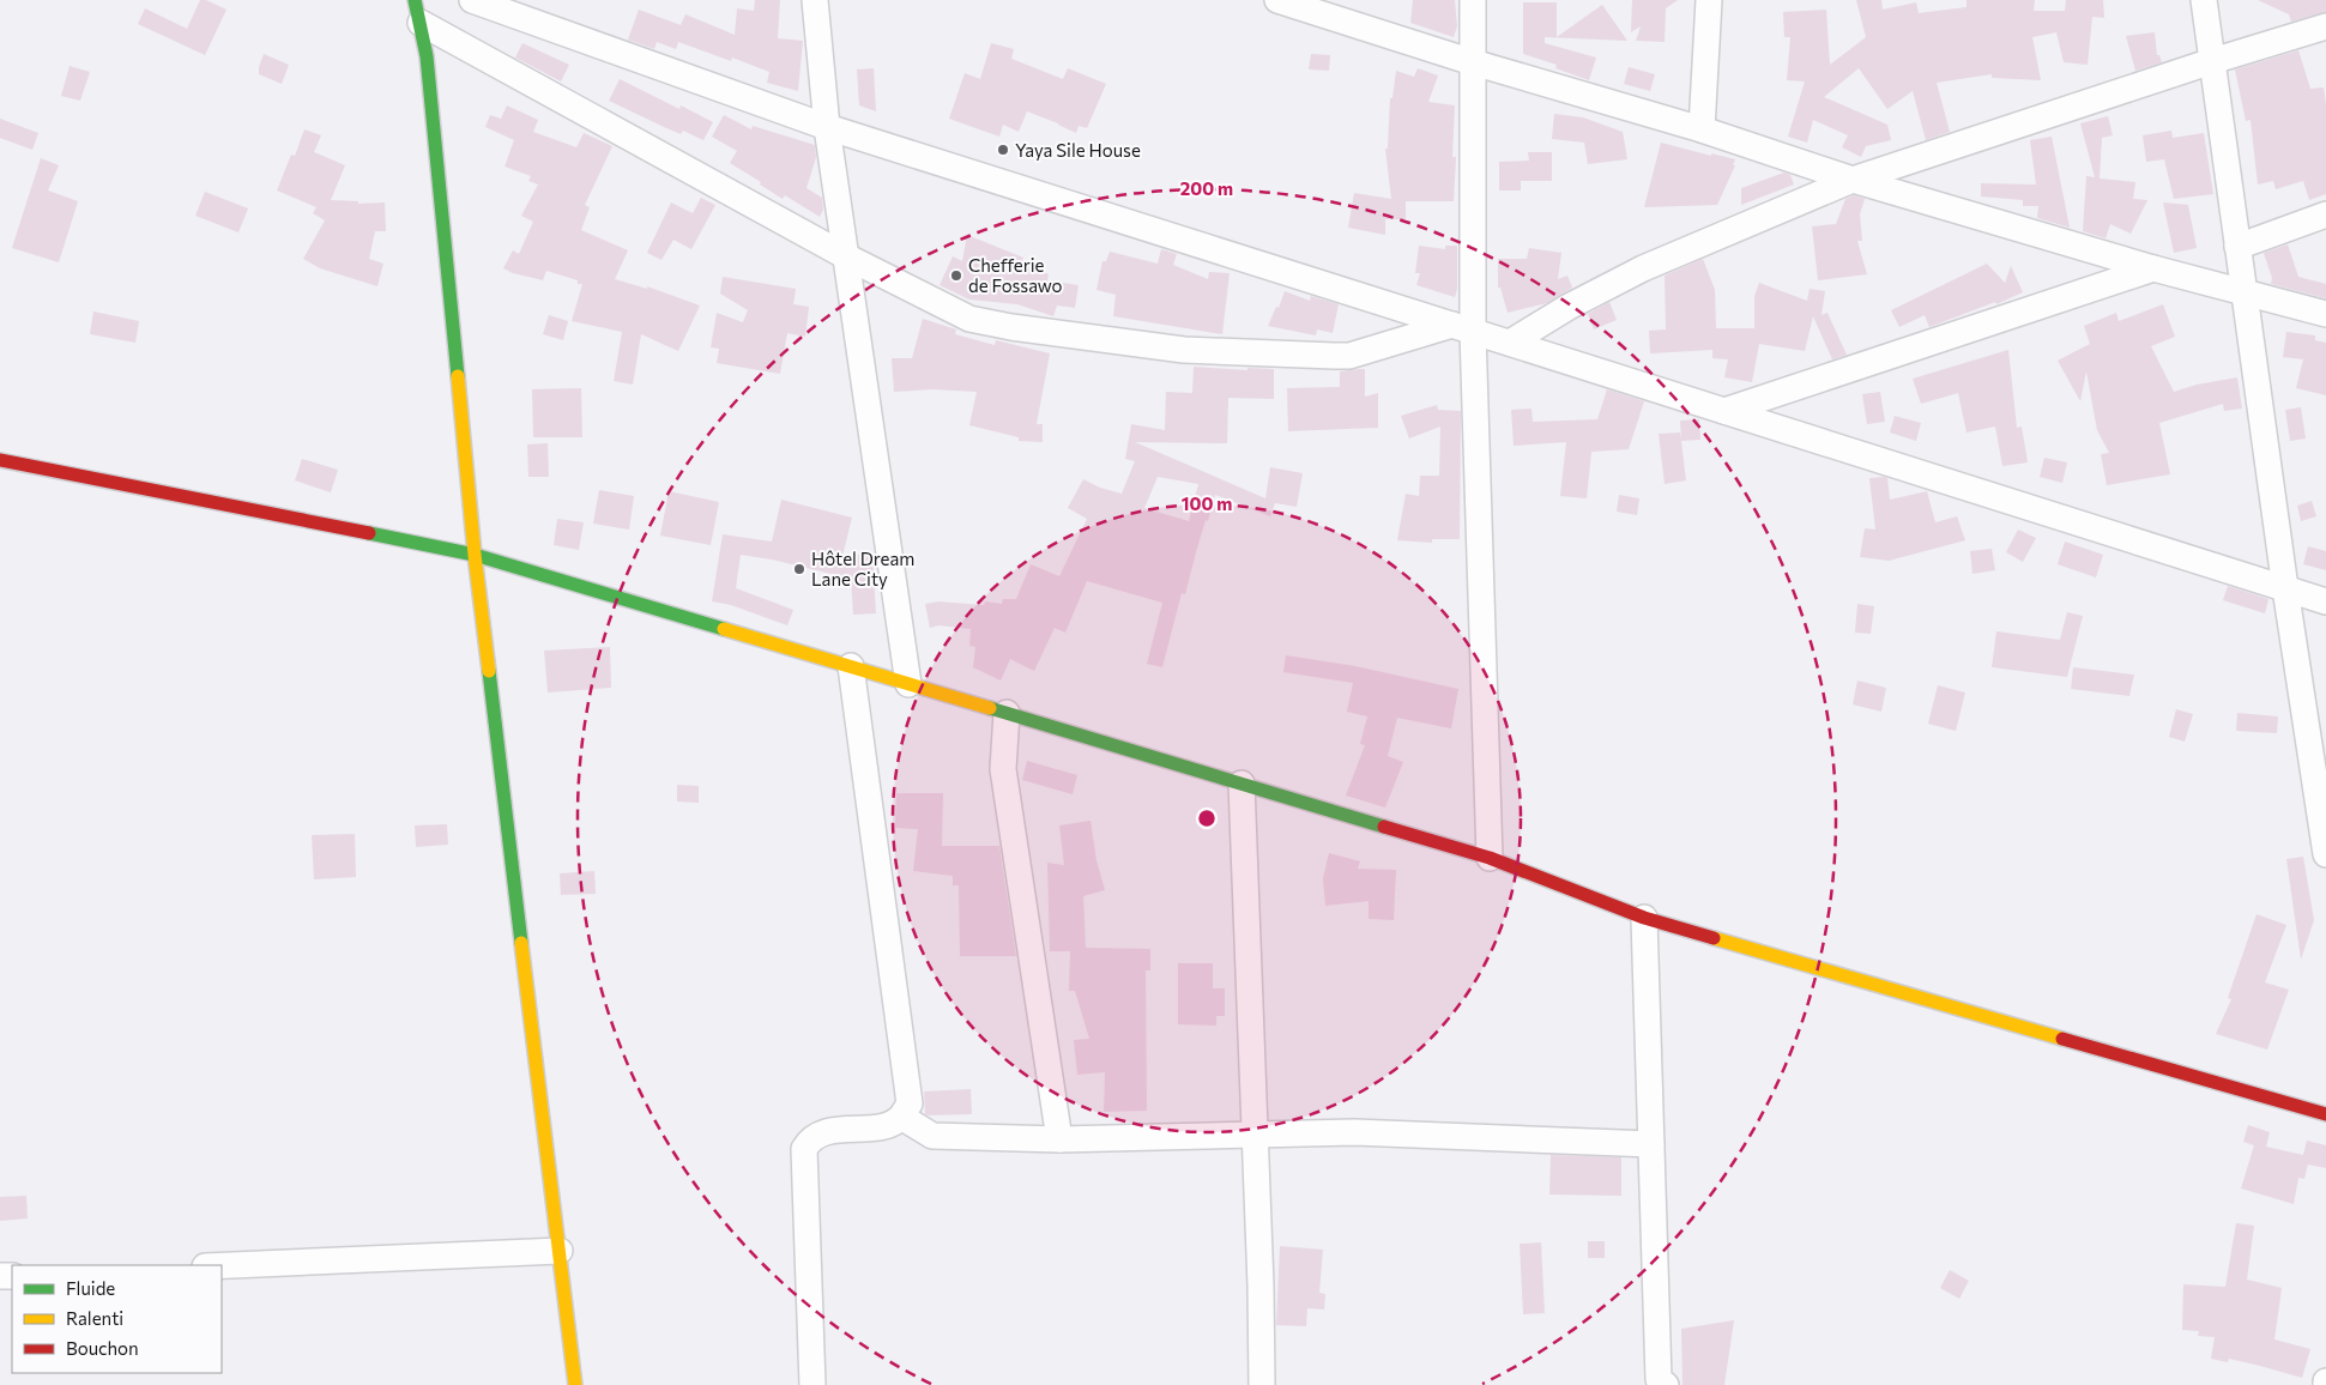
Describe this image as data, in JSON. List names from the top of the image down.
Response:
{
  "places": ["Yaya Sile House", "Chefferie de Fossawo", "Hôtel Dream Lane City"],
  "legend": ["Fluide", "Ralenti", "Bouchon"],
  "rings": ["200 m", "100 m"]
}
